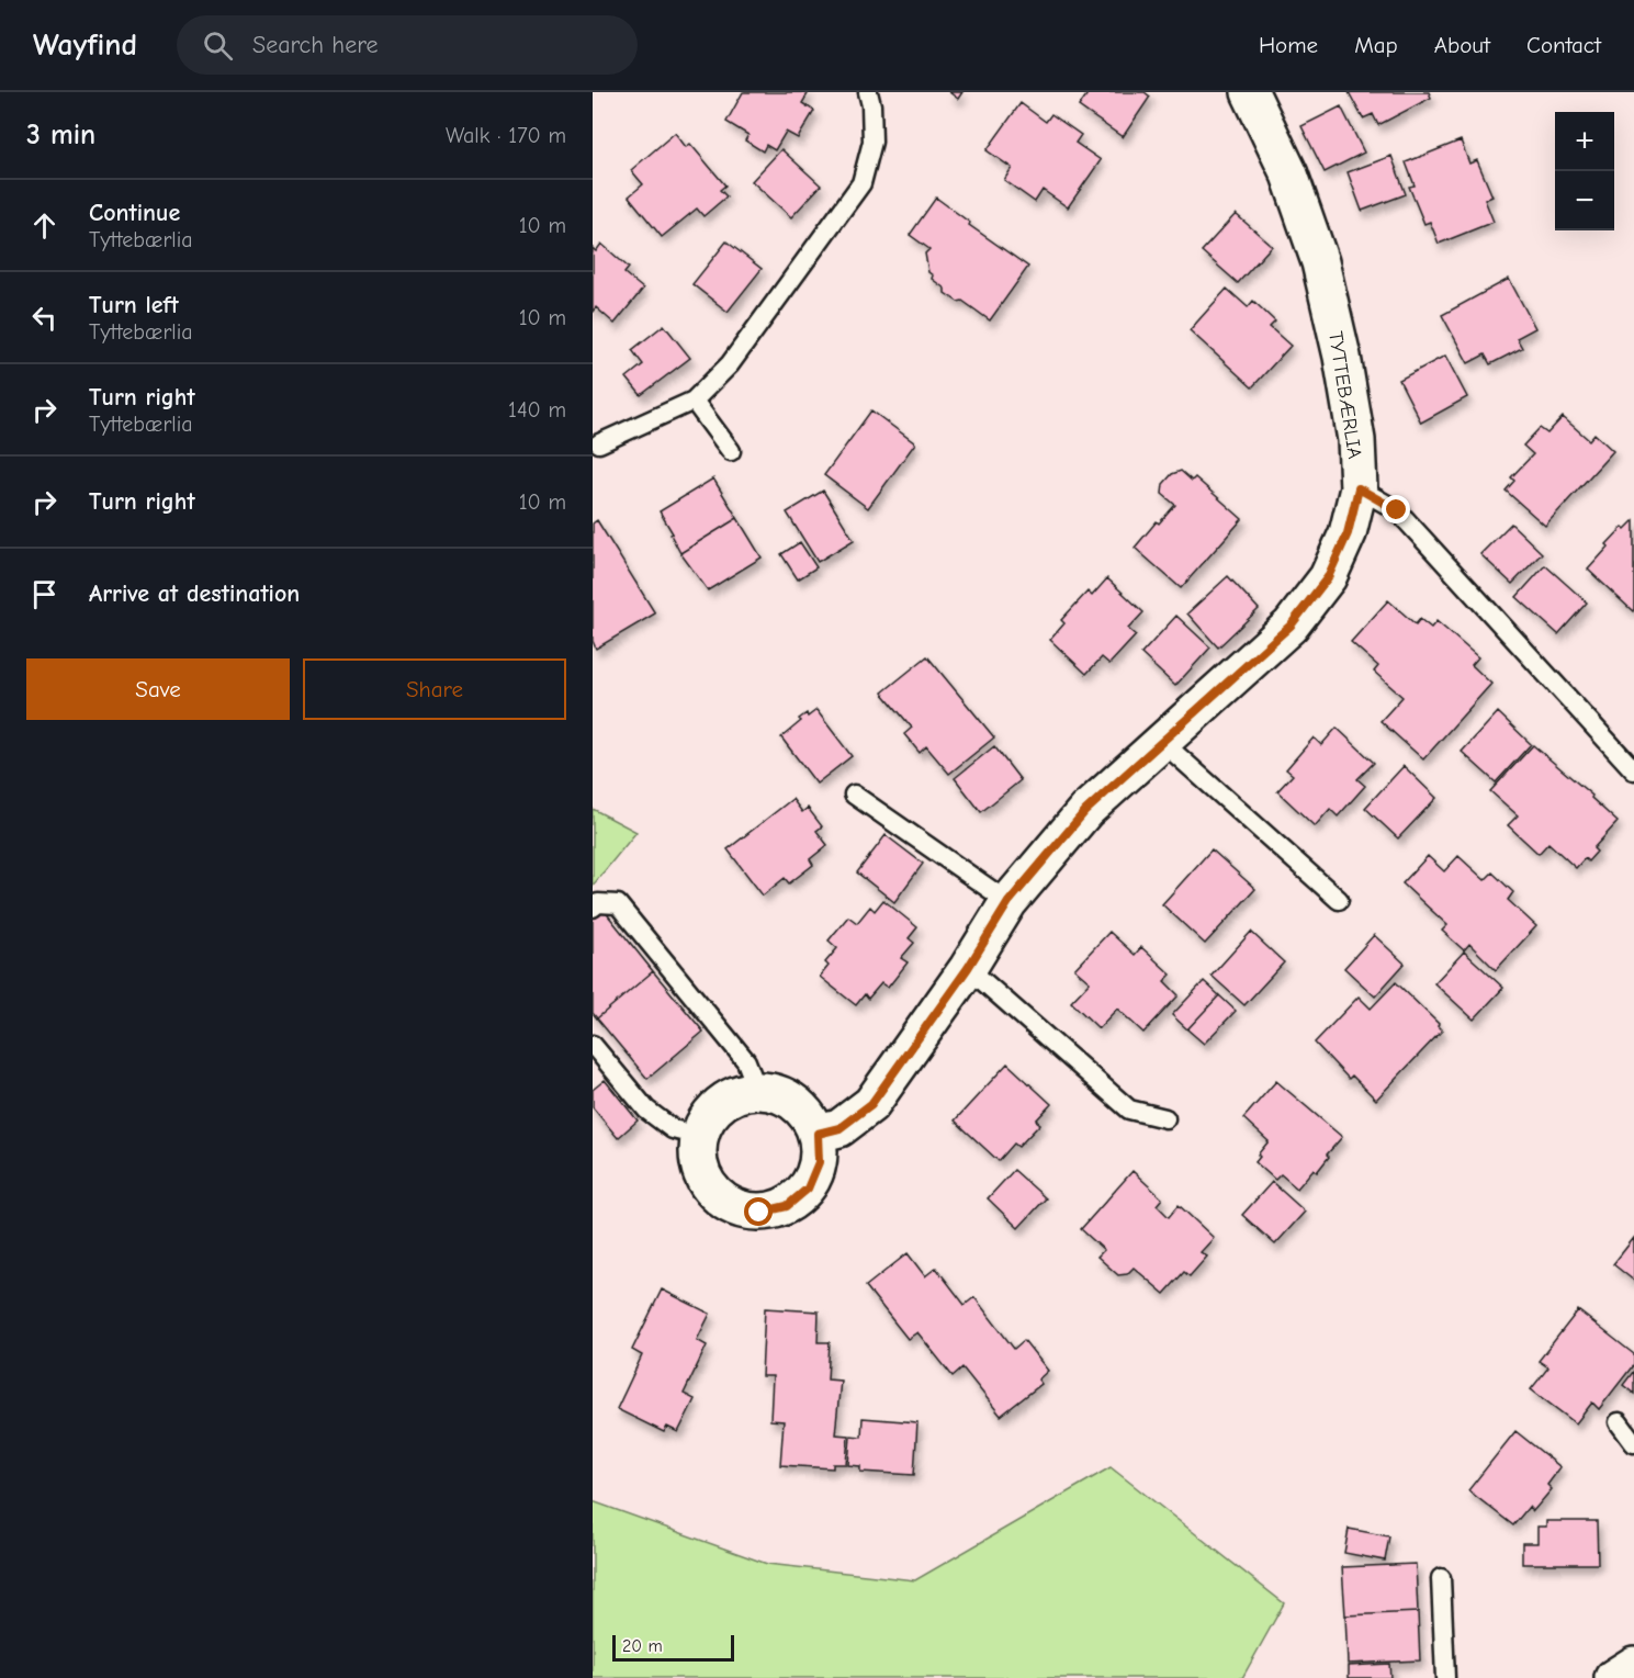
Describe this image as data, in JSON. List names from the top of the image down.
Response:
{
  "streets": {
    "street": ["TYTTEBÆRLIA"]
  },
  "scale_bar": "20 m",
  "page": {
    "header": "Wayfind",
    "search": "Search here",
    "nav": [
      "Home",
      "Map",
      "About",
      "Contact"
    ],
    "heading": ["3 min", "Walk · 170 m"],
    "map_buttons": ["+", "−"],
    "list": [
      ["Continue", "Tyttebærlia", "10 m"],
      ["Turn left", "Tyttebærlia", "10 m"],
      ["Turn right", "Tyttebærlia", "140 m"],
      ["Turn right", "10 m"],
      "Arrive at destination"
    ],
    "buttons": ["Save", "Share"],
    "scale": "20 m"
  }
}
